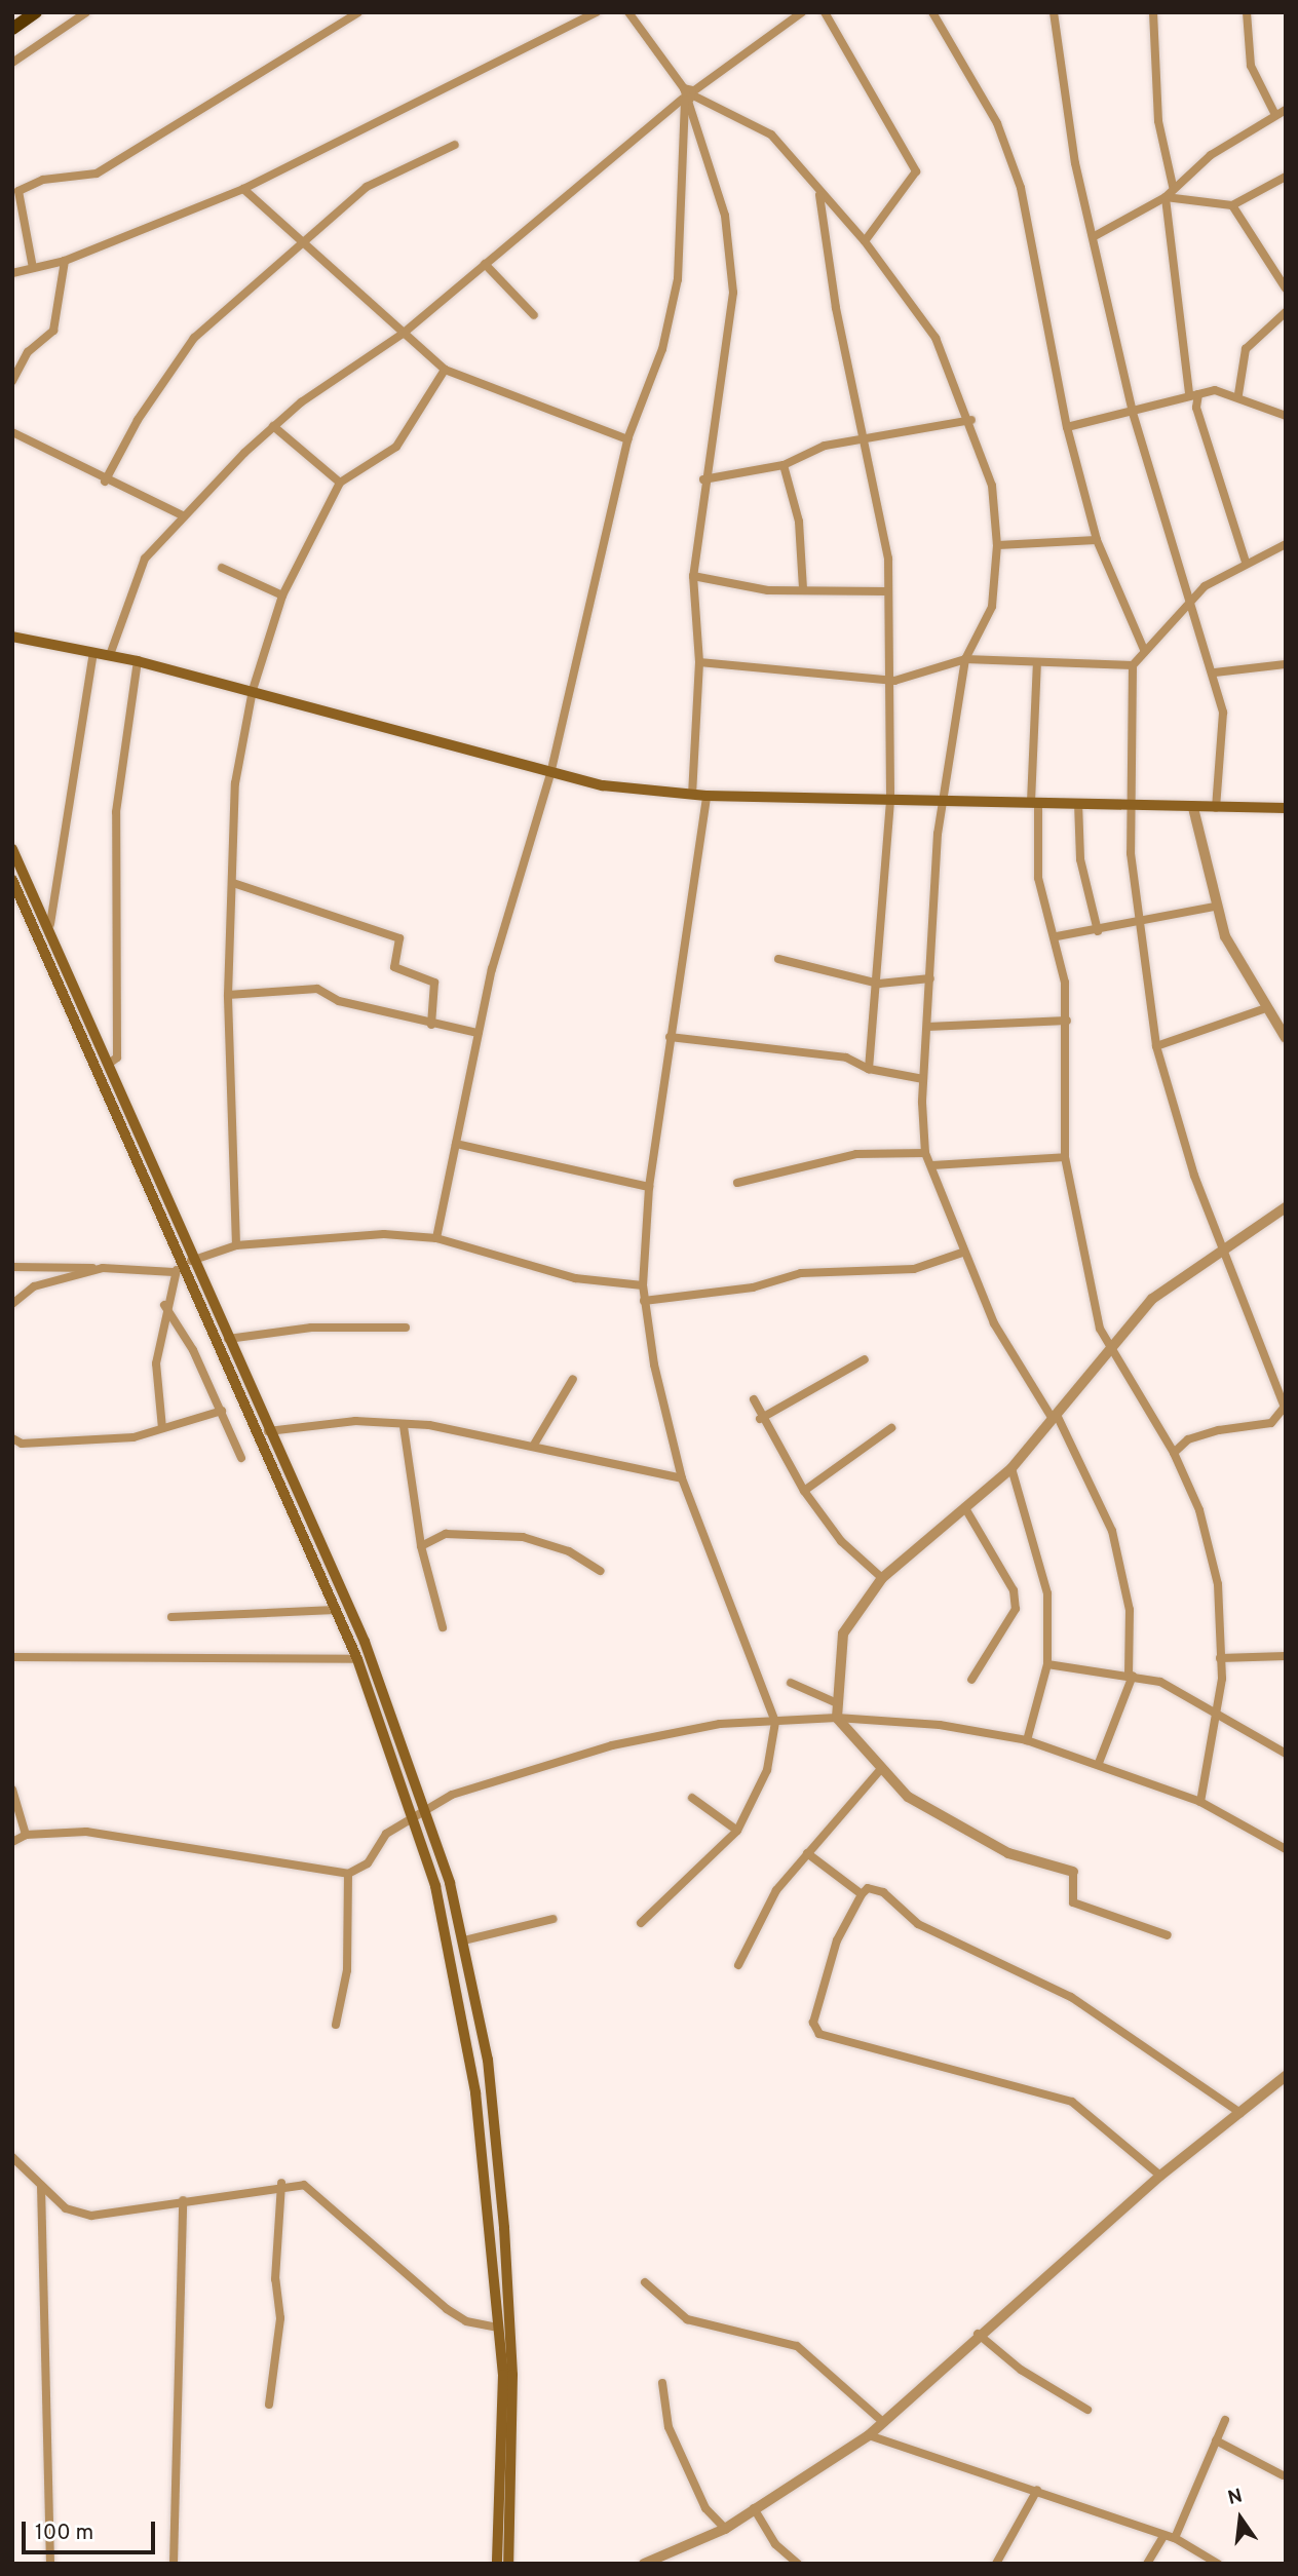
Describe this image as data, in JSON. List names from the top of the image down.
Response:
{
  "scale_bar": "100 m",
  "north": "top"
}
